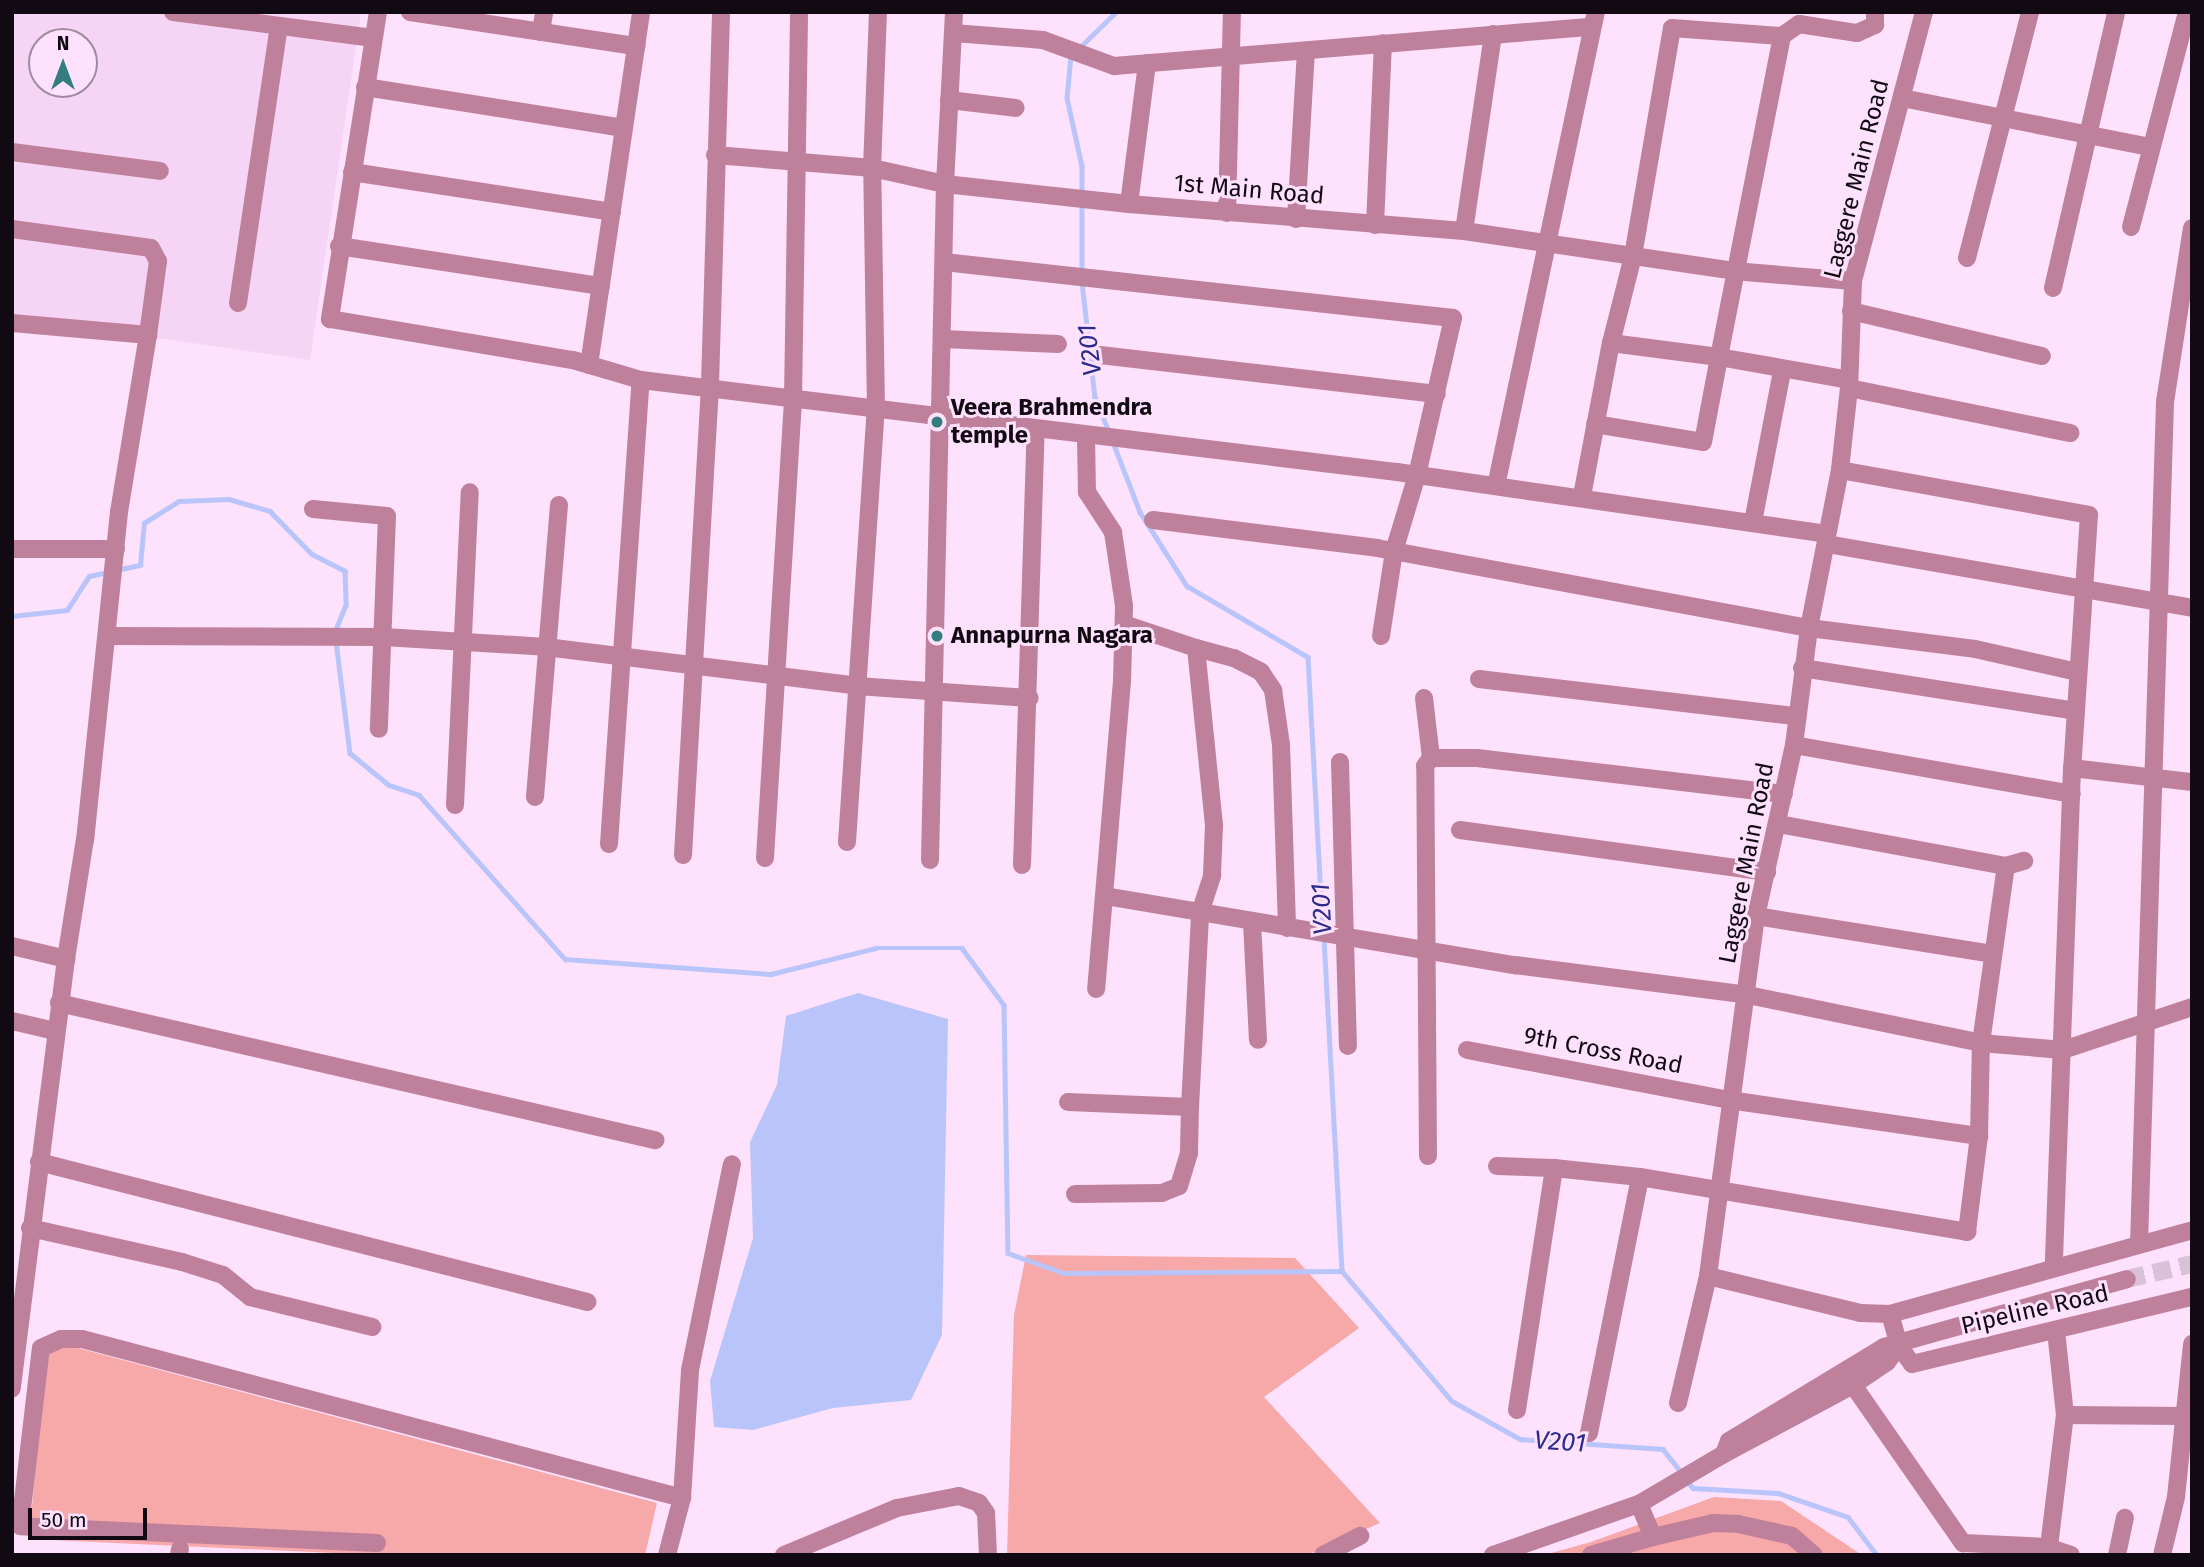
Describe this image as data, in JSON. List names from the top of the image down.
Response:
{
  "streets": {
    "street": [
      "Laggere Main Road",
      "1st Main Road",
      "9th Cross Road",
      "Pipeline Road"
    ]
  },
  "crossings": [
    ["Laggere Main Road", "1st Main Road"],
    ["Laggere Main Road", "9th Cross Road"]
  ],
  "water": ["V201"],
  "places": ["Veera Brahmendra temple", "Annapurna Nagara"],
  "scale_bar": "50 m",
  "north": "top"
}
